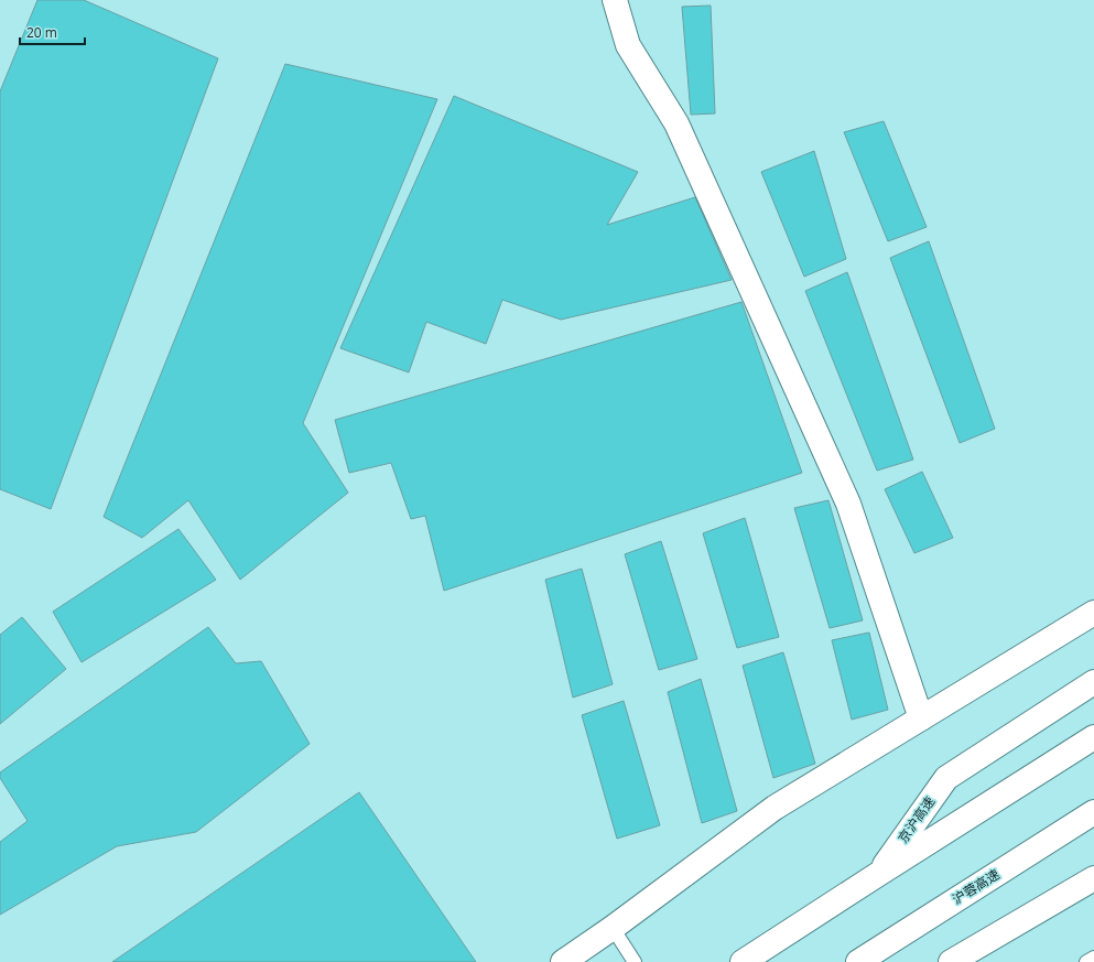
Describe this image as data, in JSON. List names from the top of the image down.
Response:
{
  "streets": {
    "main road": ["京沪高速", "沪蓉高速"]
  },
  "scale_bar": "20 m"
}
